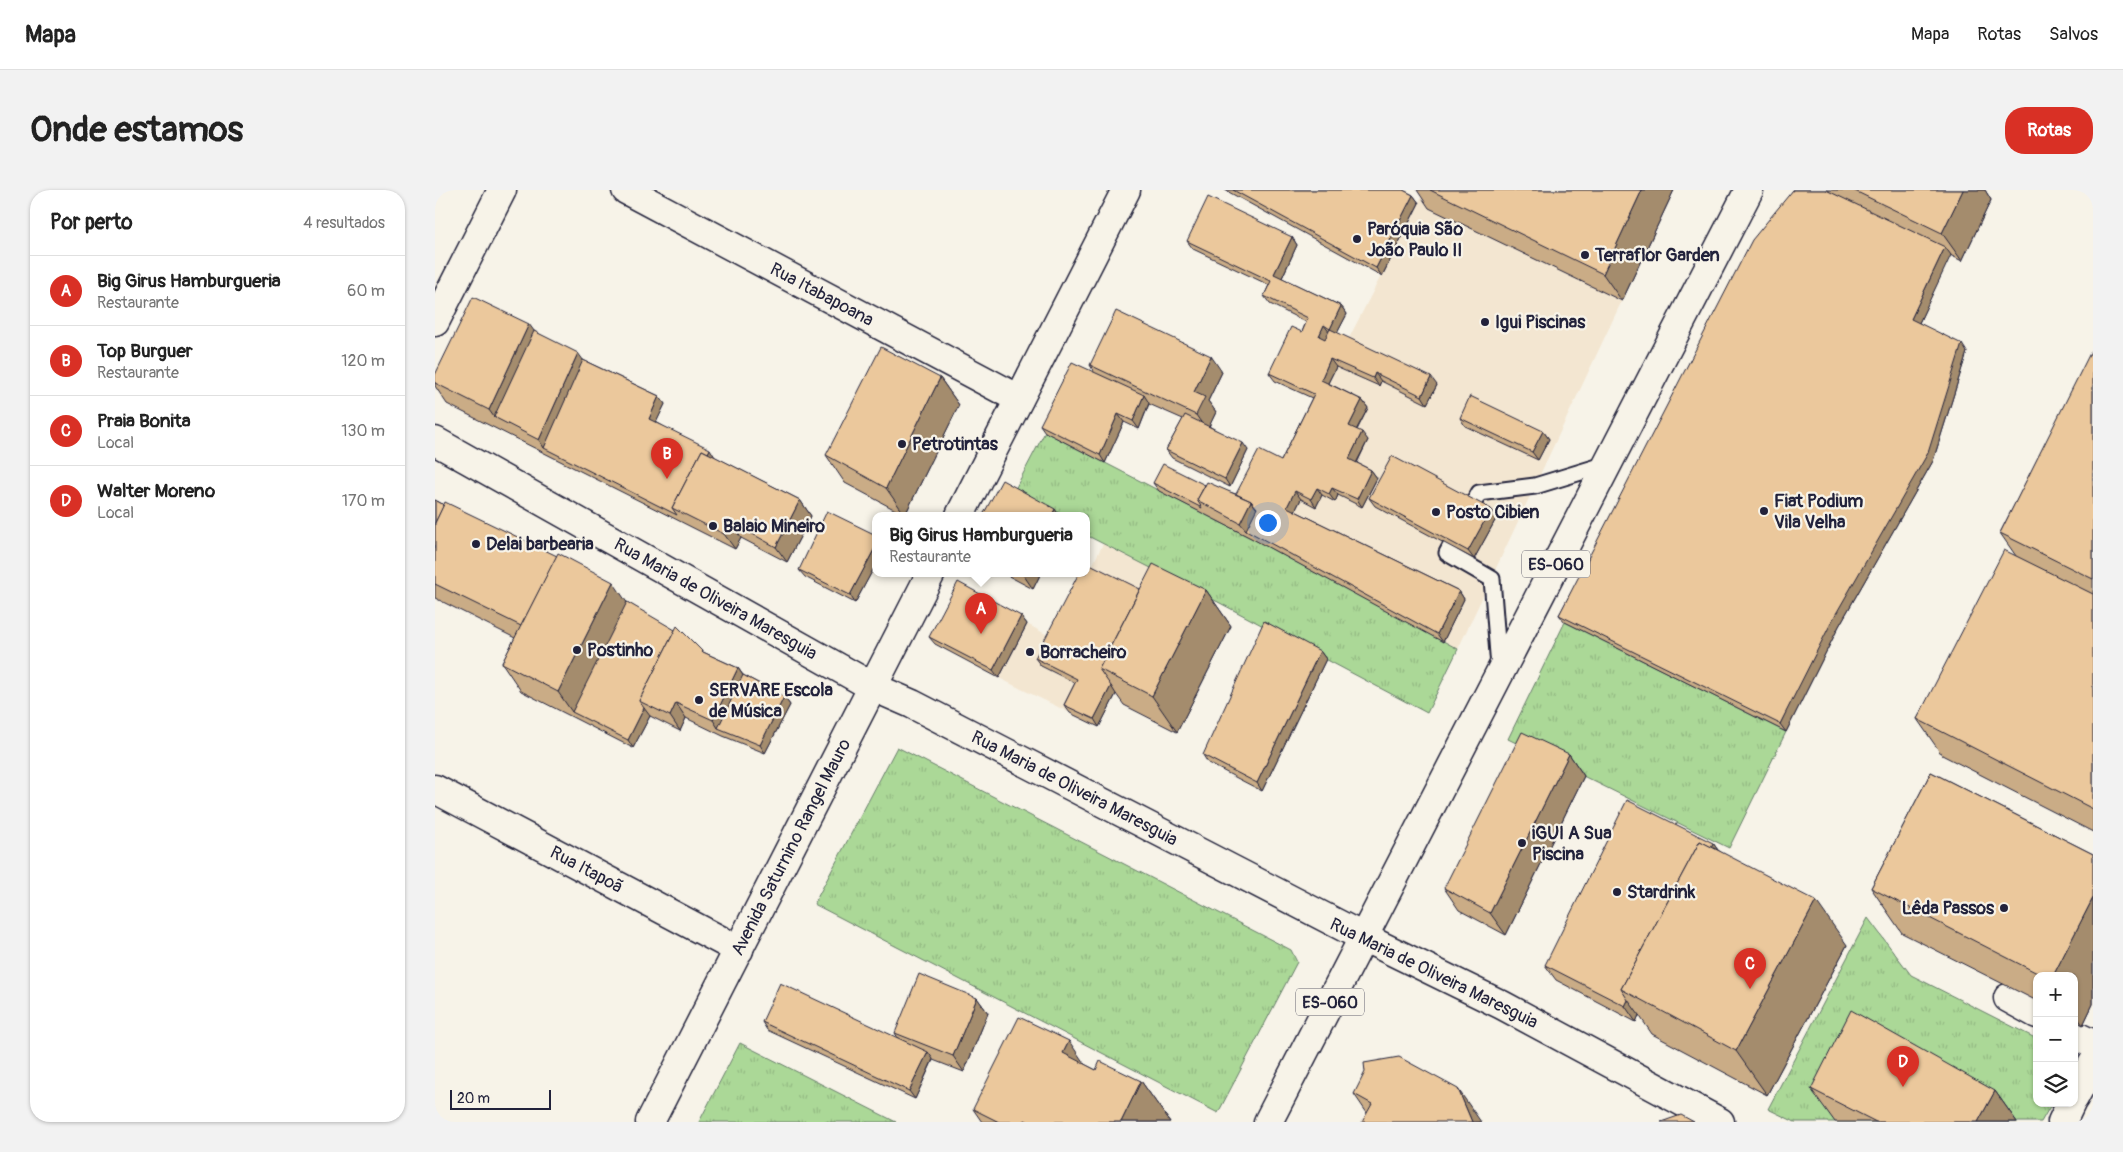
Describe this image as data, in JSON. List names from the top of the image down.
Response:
{
  "streets": {
    "main road": [
      "Rua Itabapoana",
      "ES-060",
      "Rua Maria de Oliveira Maresguia",
      "Avenida Saturnino Rangel Mauro",
      "Rua Itapoã"
    ]
  },
  "crossings": [
    ["ES-060", "Rua Maria de Oliveira Maresguia"],
    ["Rua Maria de Oliveira Maresguia", "Avenida Saturnino Rangel Mauro"],
    ["Avenida Saturnino Rangel Mauro", "Rua Itapoã"]
  ],
  "places": [
    "Paróquia São João Paulo II",
    "Terraflor Garden",
    "Igui Piscinas",
    "Petrotintas",
    "Fiat Podium Vila Velha",
    "Posto Cibien",
    "Balaio Mineiro",
    "Delai barbearia",
    "Postinho",
    "Borracheiro",
    "SERVARE Escola de Música",
    "iGUI A Sua Piscina",
    "Stardrink",
    "Lêda Passos"
  ],
  "scale_bar": "20 m",
  "page": {
    "header": "Mapa",
    "nav": ["Mapa", "Rotas", "Salvos"],
    "buttons": "Rotas",
    "title": "Onde estamos",
    "heading": ["Por perto", "4 resultados"],
    "list": [
      {
        "mark": "A",
        "name": "Big Girus Hamburgueria",
        "note": "Restaurante",
        "value": "60 m"
      },
      {
        "mark": "B",
        "name": "Top Burguer",
        "note": "Restaurante",
        "value": "120 m"
      },
      {
        "mark": "C",
        "name": "Praia Bonita",
        "note": "Local",
        "value": "130 m"
      },
      {
        "mark": "D",
        "name": "Walter Moreno",
        "note": "Local",
        "value": "170 m"
      }
    ],
    "pins": [
      "B",
      "A",
      "C",
      "D"
    ],
    "popup": ["Big Girus Hamburgueria", "Restaurante"],
    "map_buttons": ["+", "−"],
    "scale": "20 m"
  }
}
